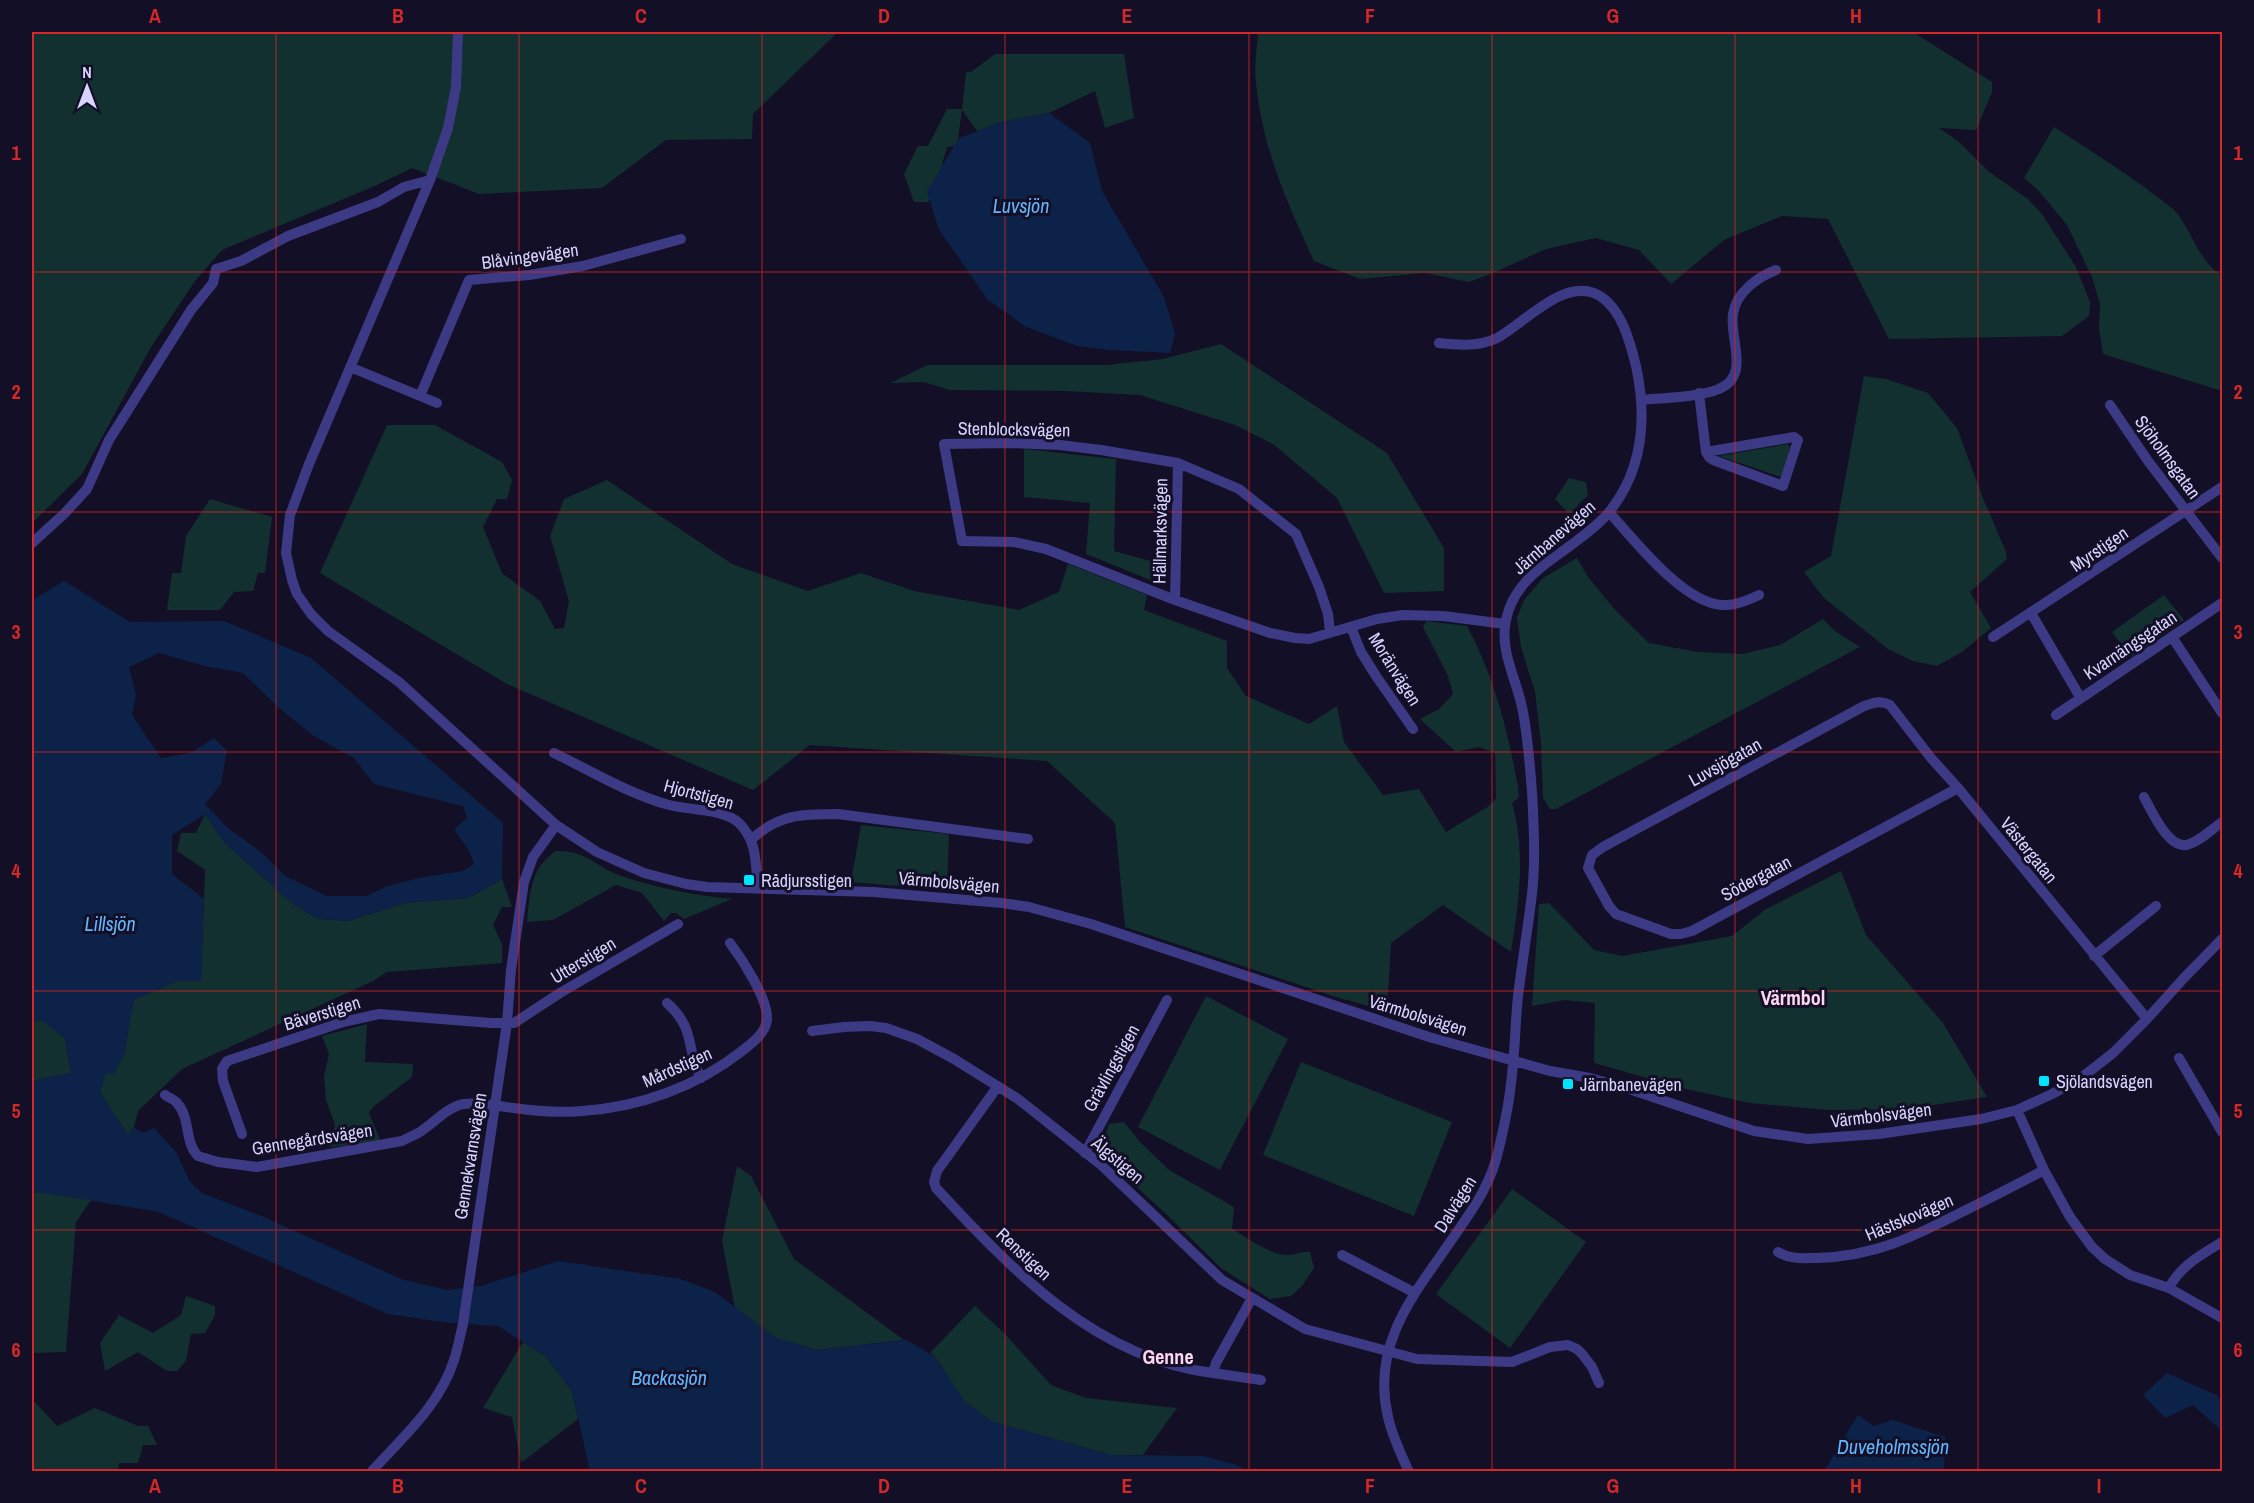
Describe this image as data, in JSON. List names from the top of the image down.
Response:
{
  "streets": {
    "street": [
      "Blåvingevägen",
      "Stenblocksvägen",
      "Sjöholmsgatan",
      "Hällmarksvägen",
      "Järnbanevägen",
      "Myrstigen",
      "Kvarnängsgatan",
      "Moränvägen",
      "Luvsjögatan",
      "Hjortstigen",
      "Västergatan",
      "Södergatan",
      "Värmbolsvägen",
      "Utterstigen",
      "Bäverstigen",
      "Mårdstigen",
      "Grävlingstigen",
      "Gennegårdsvägen",
      "Gennekvarnsvägen",
      "Älgstigen",
      "Dalvägen",
      "Hästskovägen",
      "Renstigen"
    ]
  },
  "crossings": [
    ["Stenblocksvägen", "Hällmarksvägen"],
    ["Stenblocksvägen", "Järnbanevägen"],
    ["Stenblocksvägen", "Moränvägen"],
    ["Sjöholmsgatan", "Myrstigen"],
    ["Järnbanevägen", "Värmbolsvägen"],
    ["Järnbanevägen", "Dalvägen"],
    ["Luvsjögatan", "Västergatan"],
    ["Luvsjögatan", "Södergatan"],
    ["Västergatan", "Södergatan"],
    ["Västergatan", "Värmbolsvägen"],
    ["Värmbolsvägen", "Gennekvarnsvägen"],
    ["Värmbolsvägen", "Dalvägen"],
    ["Utterstigen", "Bäverstigen"],
    ["Utterstigen", "Gennekvarnsvägen"],
    ["Bäverstigen", "Gennekvarnsvägen"],
    ["Mårdstigen", "Gennegårdsvägen"],
    ["Mårdstigen", "Gennekvarnsvägen"],
    ["Grävlingstigen", "Älgstigen"],
    ["Gennegårdsvägen", "Gennekvarnsvägen"],
    ["Älgstigen", "Dalvägen"],
    ["Älgstigen", "Renstigen"]
  ],
  "districts": ["Värmbol", "Genne"],
  "water": [
    "Luvsjön",
    "Lillsjön",
    "Backasjön",
    "Duveholmssjön"
  ],
  "places": {
    "transit": ["Rådjursstigen", "Sjölandsvägen", "Järnbanevägen"]
  },
  "north": "top",
  "grid": {
    "columns": [
      "A",
      "B",
      "C",
      "D",
      "E",
      "F",
      "G",
      "H",
      "I"
    ],
    "rows": [
      "1",
      "2",
      "3",
      "4",
      "5",
      "6"
    ]
  }
}
